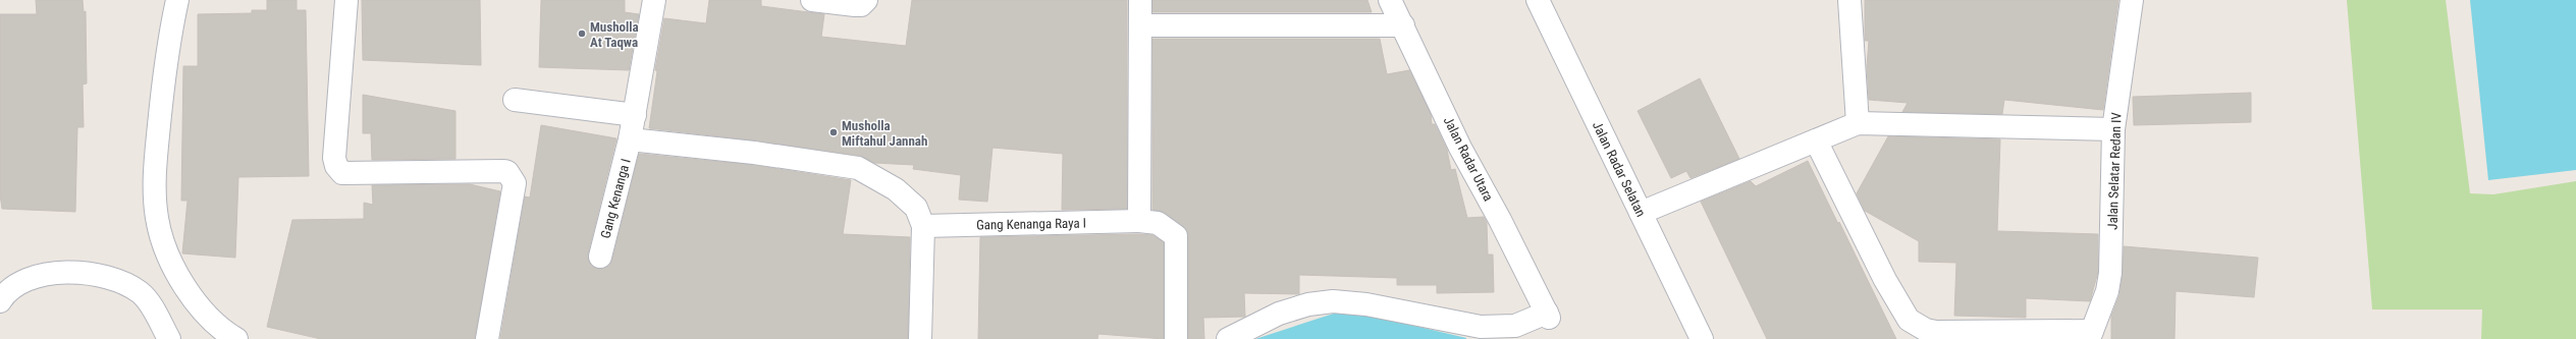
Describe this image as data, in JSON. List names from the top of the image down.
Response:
{
  "streets": {
    "street": [
      "Jalan Radar Utara",
      "Jalan Radar Selatan",
      "Jalan Selatar Redan IV",
      "Gang Kenanga I",
      "Gang Kenanga Raya I"
    ]
  },
  "places": ["Musholla At Taqwa", "Musholla Miftahul Jannah"]
}
